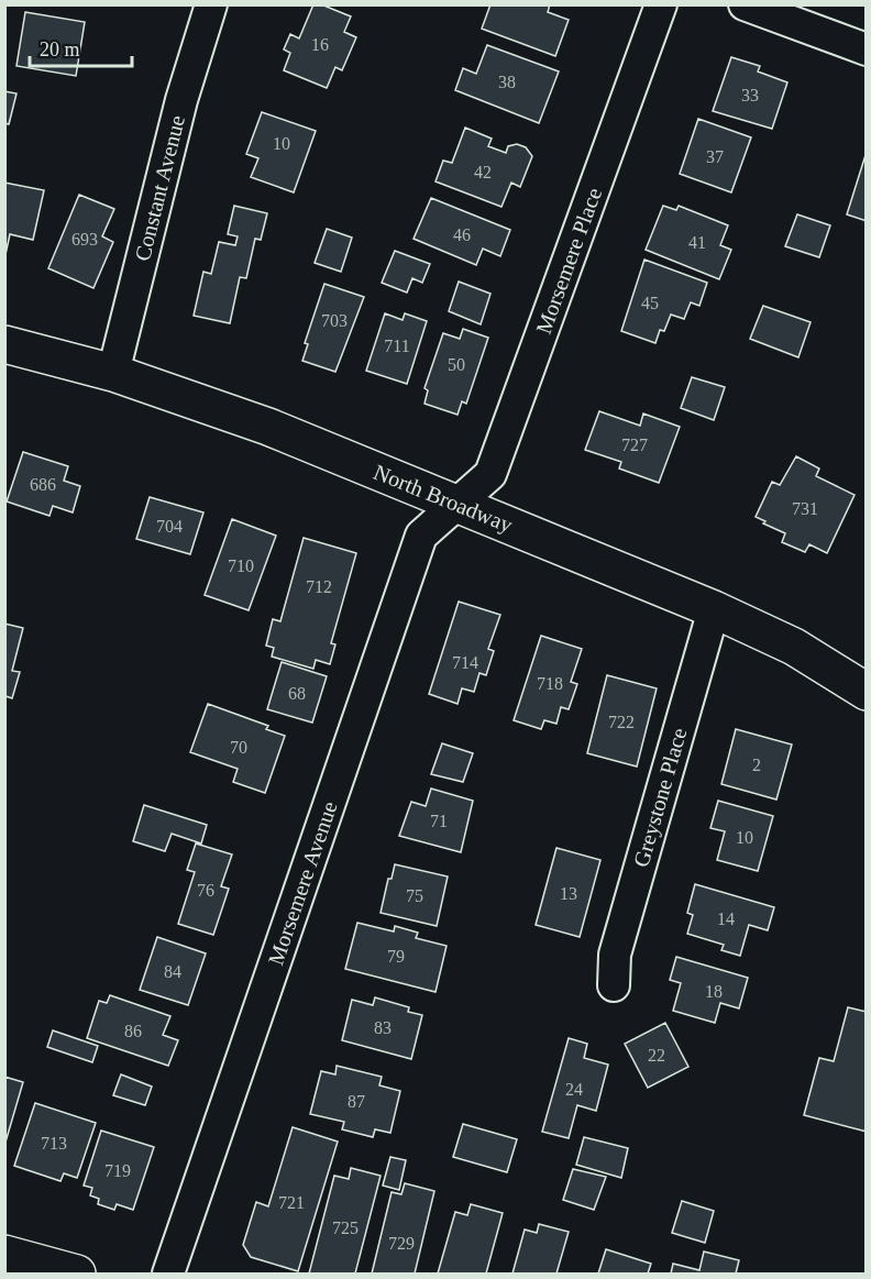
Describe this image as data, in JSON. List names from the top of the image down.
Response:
{
  "streets": {
    "main road": ["North Broadway"],
    "street": [
      "Constant Avenue",
      "Morsemere Place",
      "Greystone Place",
      "Morsemere Avenue"
    ]
  },
  "crossings": [
    ["Constant Avenue", "North Broadway"],
    ["Morsemere Place", "North Broadway"],
    ["Morsemere Place", "Morsemere Avenue"],
    ["North Broadway", "Greystone Place"],
    ["North Broadway", "Morsemere Avenue"]
  ],
  "house_numbers": [
    "16",
    "38",
    "33",
    "10",
    "37",
    "42",
    "46",
    "693",
    "41",
    "45",
    "703",
    "711",
    "50",
    "727",
    "686",
    "731",
    "704",
    "710",
    "712",
    "714",
    "718",
    "68",
    "722",
    "70",
    "2",
    "71",
    "10",
    "76",
    "13",
    "75",
    "14",
    "79",
    "84",
    "18",
    "83",
    "86",
    "22",
    "24",
    "87",
    "713",
    "719",
    "721",
    "725",
    "729"
  ],
  "scale_bar": "20 m"
}
